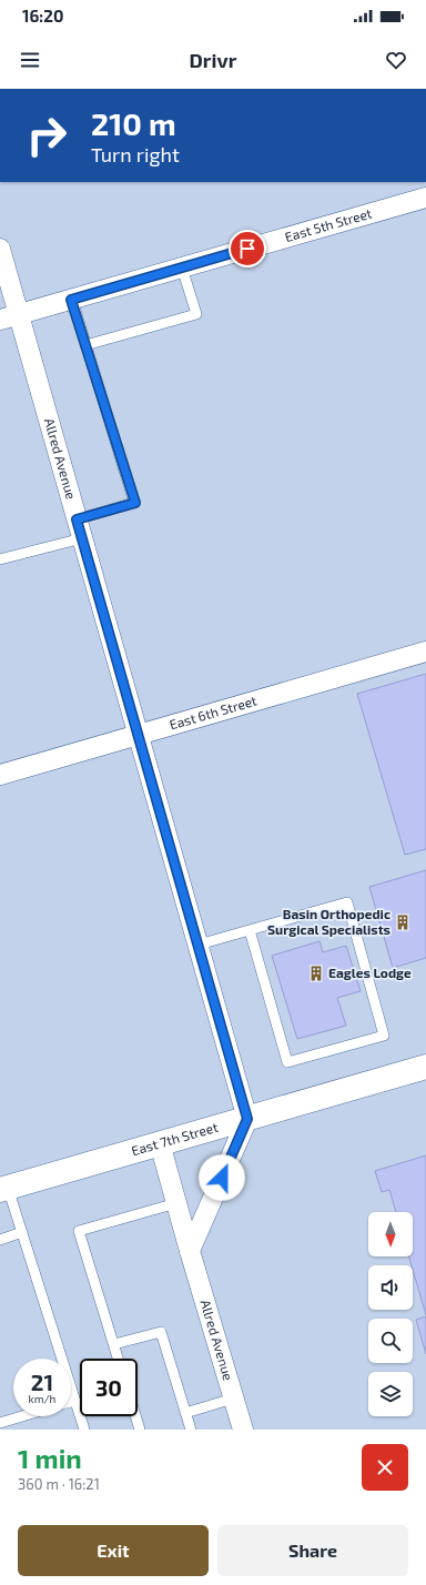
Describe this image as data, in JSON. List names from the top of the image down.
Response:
{
  "streets": {
    "street": [
      "East 5th Street",
      "Allred Avenue",
      "East 6th Street",
      "East 7th Street"
    ]
  },
  "crossings": [
    ["East 5th Street", "Allred Avenue"],
    ["Allred Avenue", "East 6th Street"],
    ["Allred Avenue", "East 7th Street"]
  ],
  "places": {
    "building": ["Basin Orthopedic Surgical Specialists", "Eagles Lodge"]
  },
  "north": "bottom",
  "page": {
    "status": "16:20",
    "header": "Drivr",
    "turn": ["210 m", "Turn right"],
    "speed": "21 km/h",
    "limit": "30",
    "heading": ["1 min", "360 m · 16:21"],
    "buttons": ["Exit", "Share"]
  }
}
